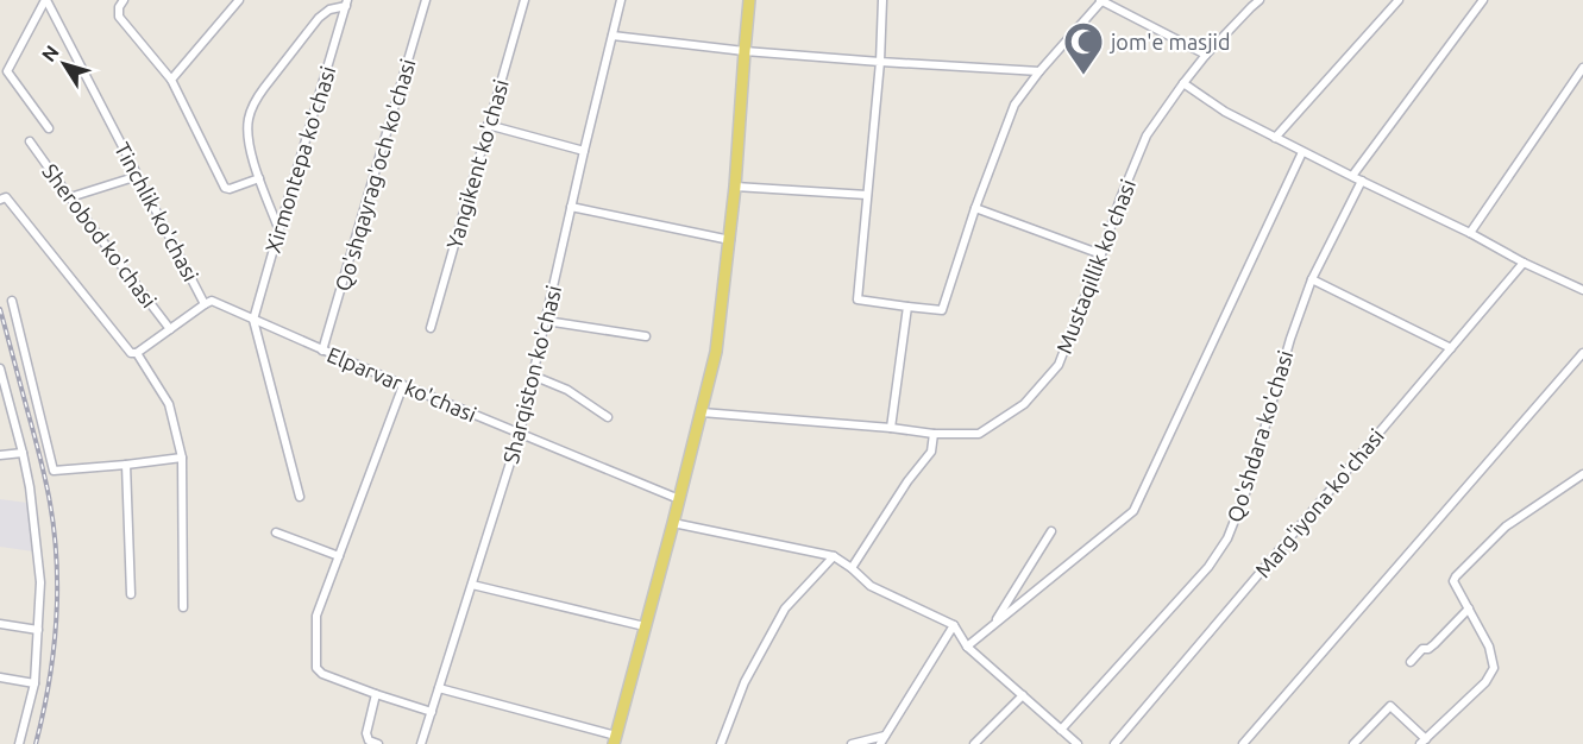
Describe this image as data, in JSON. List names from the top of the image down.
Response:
{
  "streets": {
    "street": [
      "Xirmontepa ko'chasi",
      "Yangikent ko'chasi",
      "Qo'shqayrag'och ko'chasi",
      "Tinchlik ko'chasi",
      "Sherobod ko'chasi",
      "Mustaqillik ko'chasi",
      "Sharqiston ko'chasi",
      "Elparvar ko'chasi",
      "Qo'shdara ko'chasi",
      "Marg'iyona ko'chasi"
    ]
  },
  "crossings": [
    ["Xirmontepa ko'chasi", "Elparvar ko'chasi"],
    ["Qo'shqayrag'och ko'chasi", "Elparvar ko'chasi"],
    ["Tinchlik ko'chasi", "Sherobod ko'chasi"],
    ["Tinchlik ko'chasi", "Elparvar ko'chasi"],
    ["Sharqiston ko'chasi", "Elparvar ko'chasi"]
  ],
  "places": {
    "mosque": ["jom'e masjid"]
  },
  "north": "top left"
}
